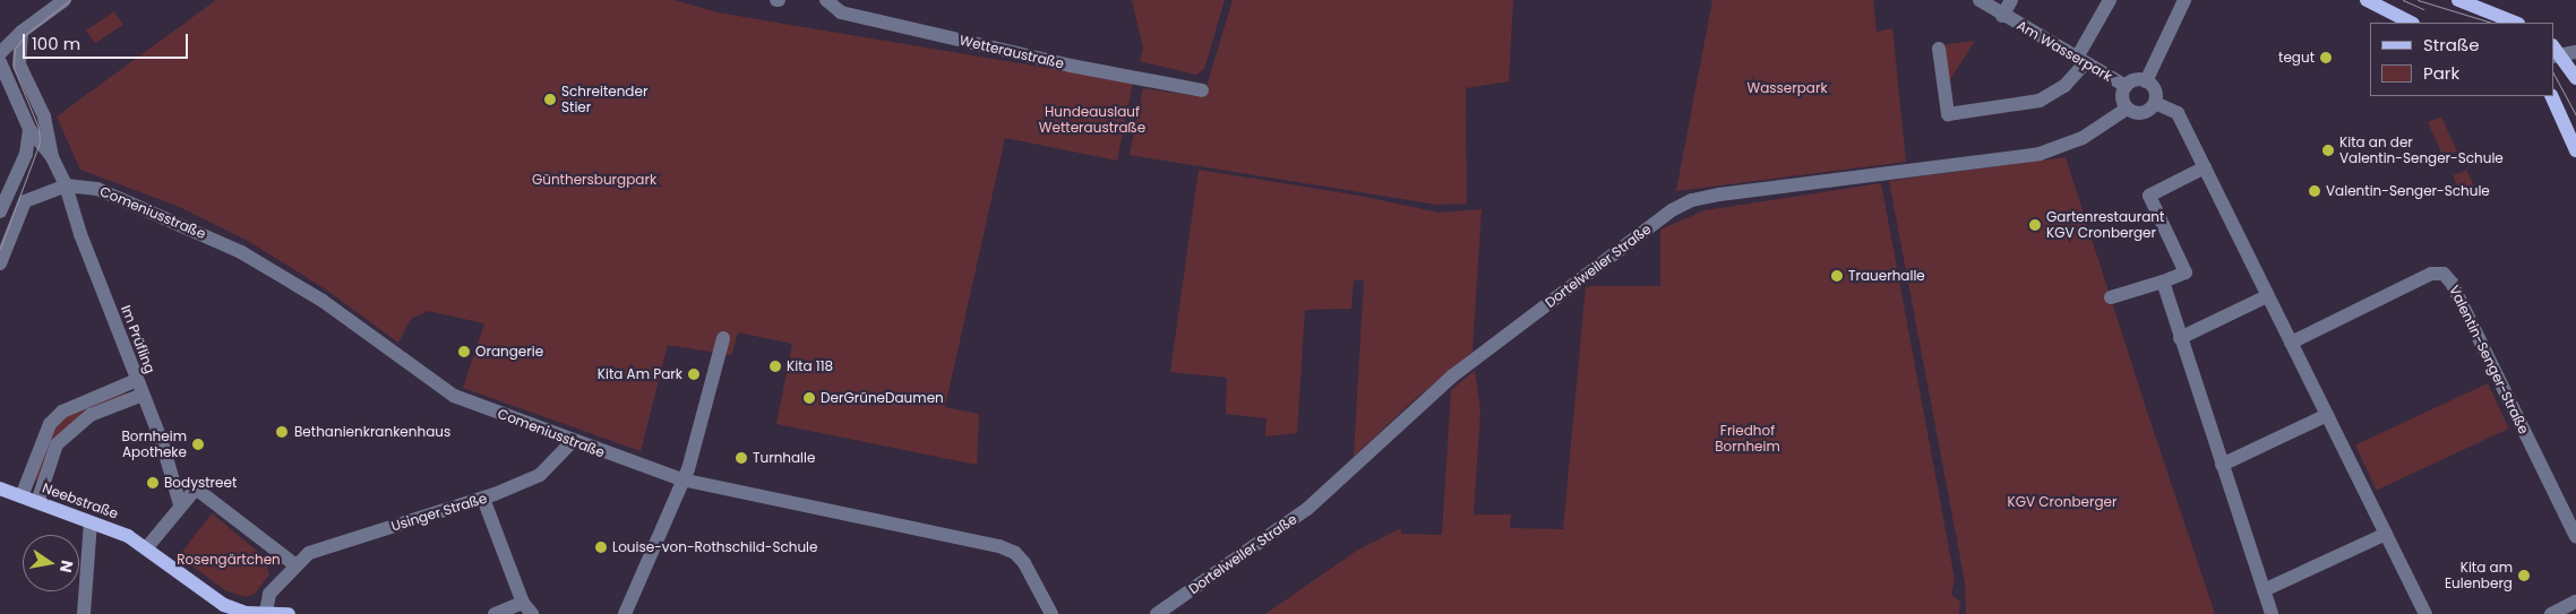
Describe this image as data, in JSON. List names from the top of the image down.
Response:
{
  "streets": {
    "main road": ["Neebstraße"],
    "street": [
      "Am Wasserpark",
      "Wetteraustraße",
      "Comeniusstraße",
      "Dortelweiler Straße",
      "Im Prüfling",
      "Valentin-Senger-Straße",
      "Usinger Straße"
    ]
  },
  "crossings": [
    ["Am Wasserpark", "Dortelweiler Straße"],
    ["Comeniusstraße", "Im Prüfling"],
    ["Comeniusstraße", "Usinger Straße"]
  ],
  "parks": [
    "Wasserpark",
    "Hundeauslauf Wetteraustraße",
    "Günthersburgpark",
    "Friedhof Bornheim",
    "KGV Cronberger",
    "Rosengärtchen"
  ],
  "places": [
    "tegut",
    "Schreitender Stier",
    "Kita an der Valentin-Senger-Schule",
    "Valentin-Senger-Schule",
    "Gartenrestaurant KGV Cronberger",
    "Trauerhalle",
    "Orangerie",
    "Kita 118",
    "Kita Am Park",
    "DerGrüneDaumen",
    "Bethanienkrankenhaus",
    "Bornheim Apotheke",
    "Turnhalle",
    "Bodystreet",
    "Louise-von-Rothschild-Schule",
    "Kita am Eulenberg"
  ],
  "legend": ["Straße", "Park"],
  "scale_bar": "100 m",
  "north": "right"
}
